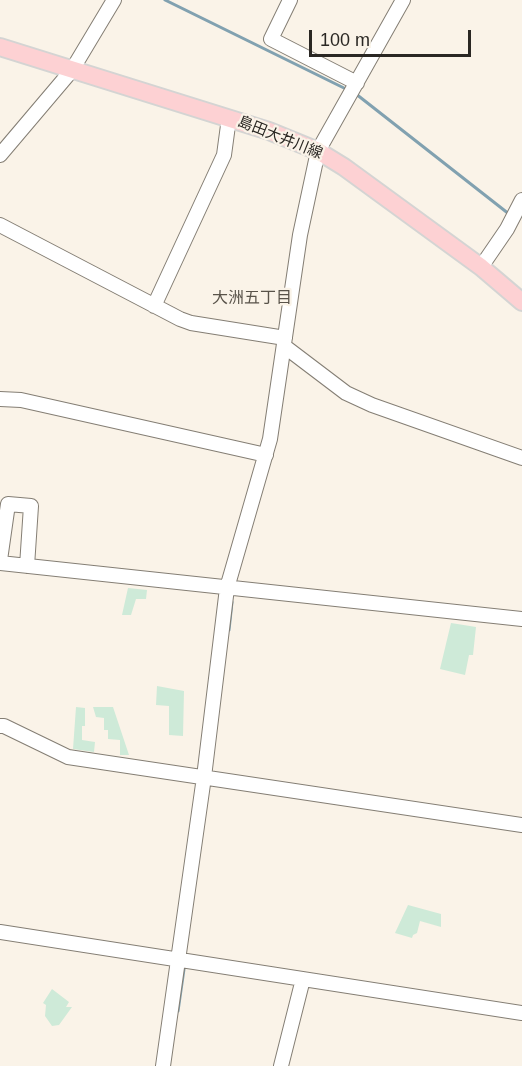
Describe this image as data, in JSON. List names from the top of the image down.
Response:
{
  "streets": {
    "main road": ["島田大井川線"]
  },
  "districts": ["大洲五丁目"],
  "scale_bar": "100 m"
}
